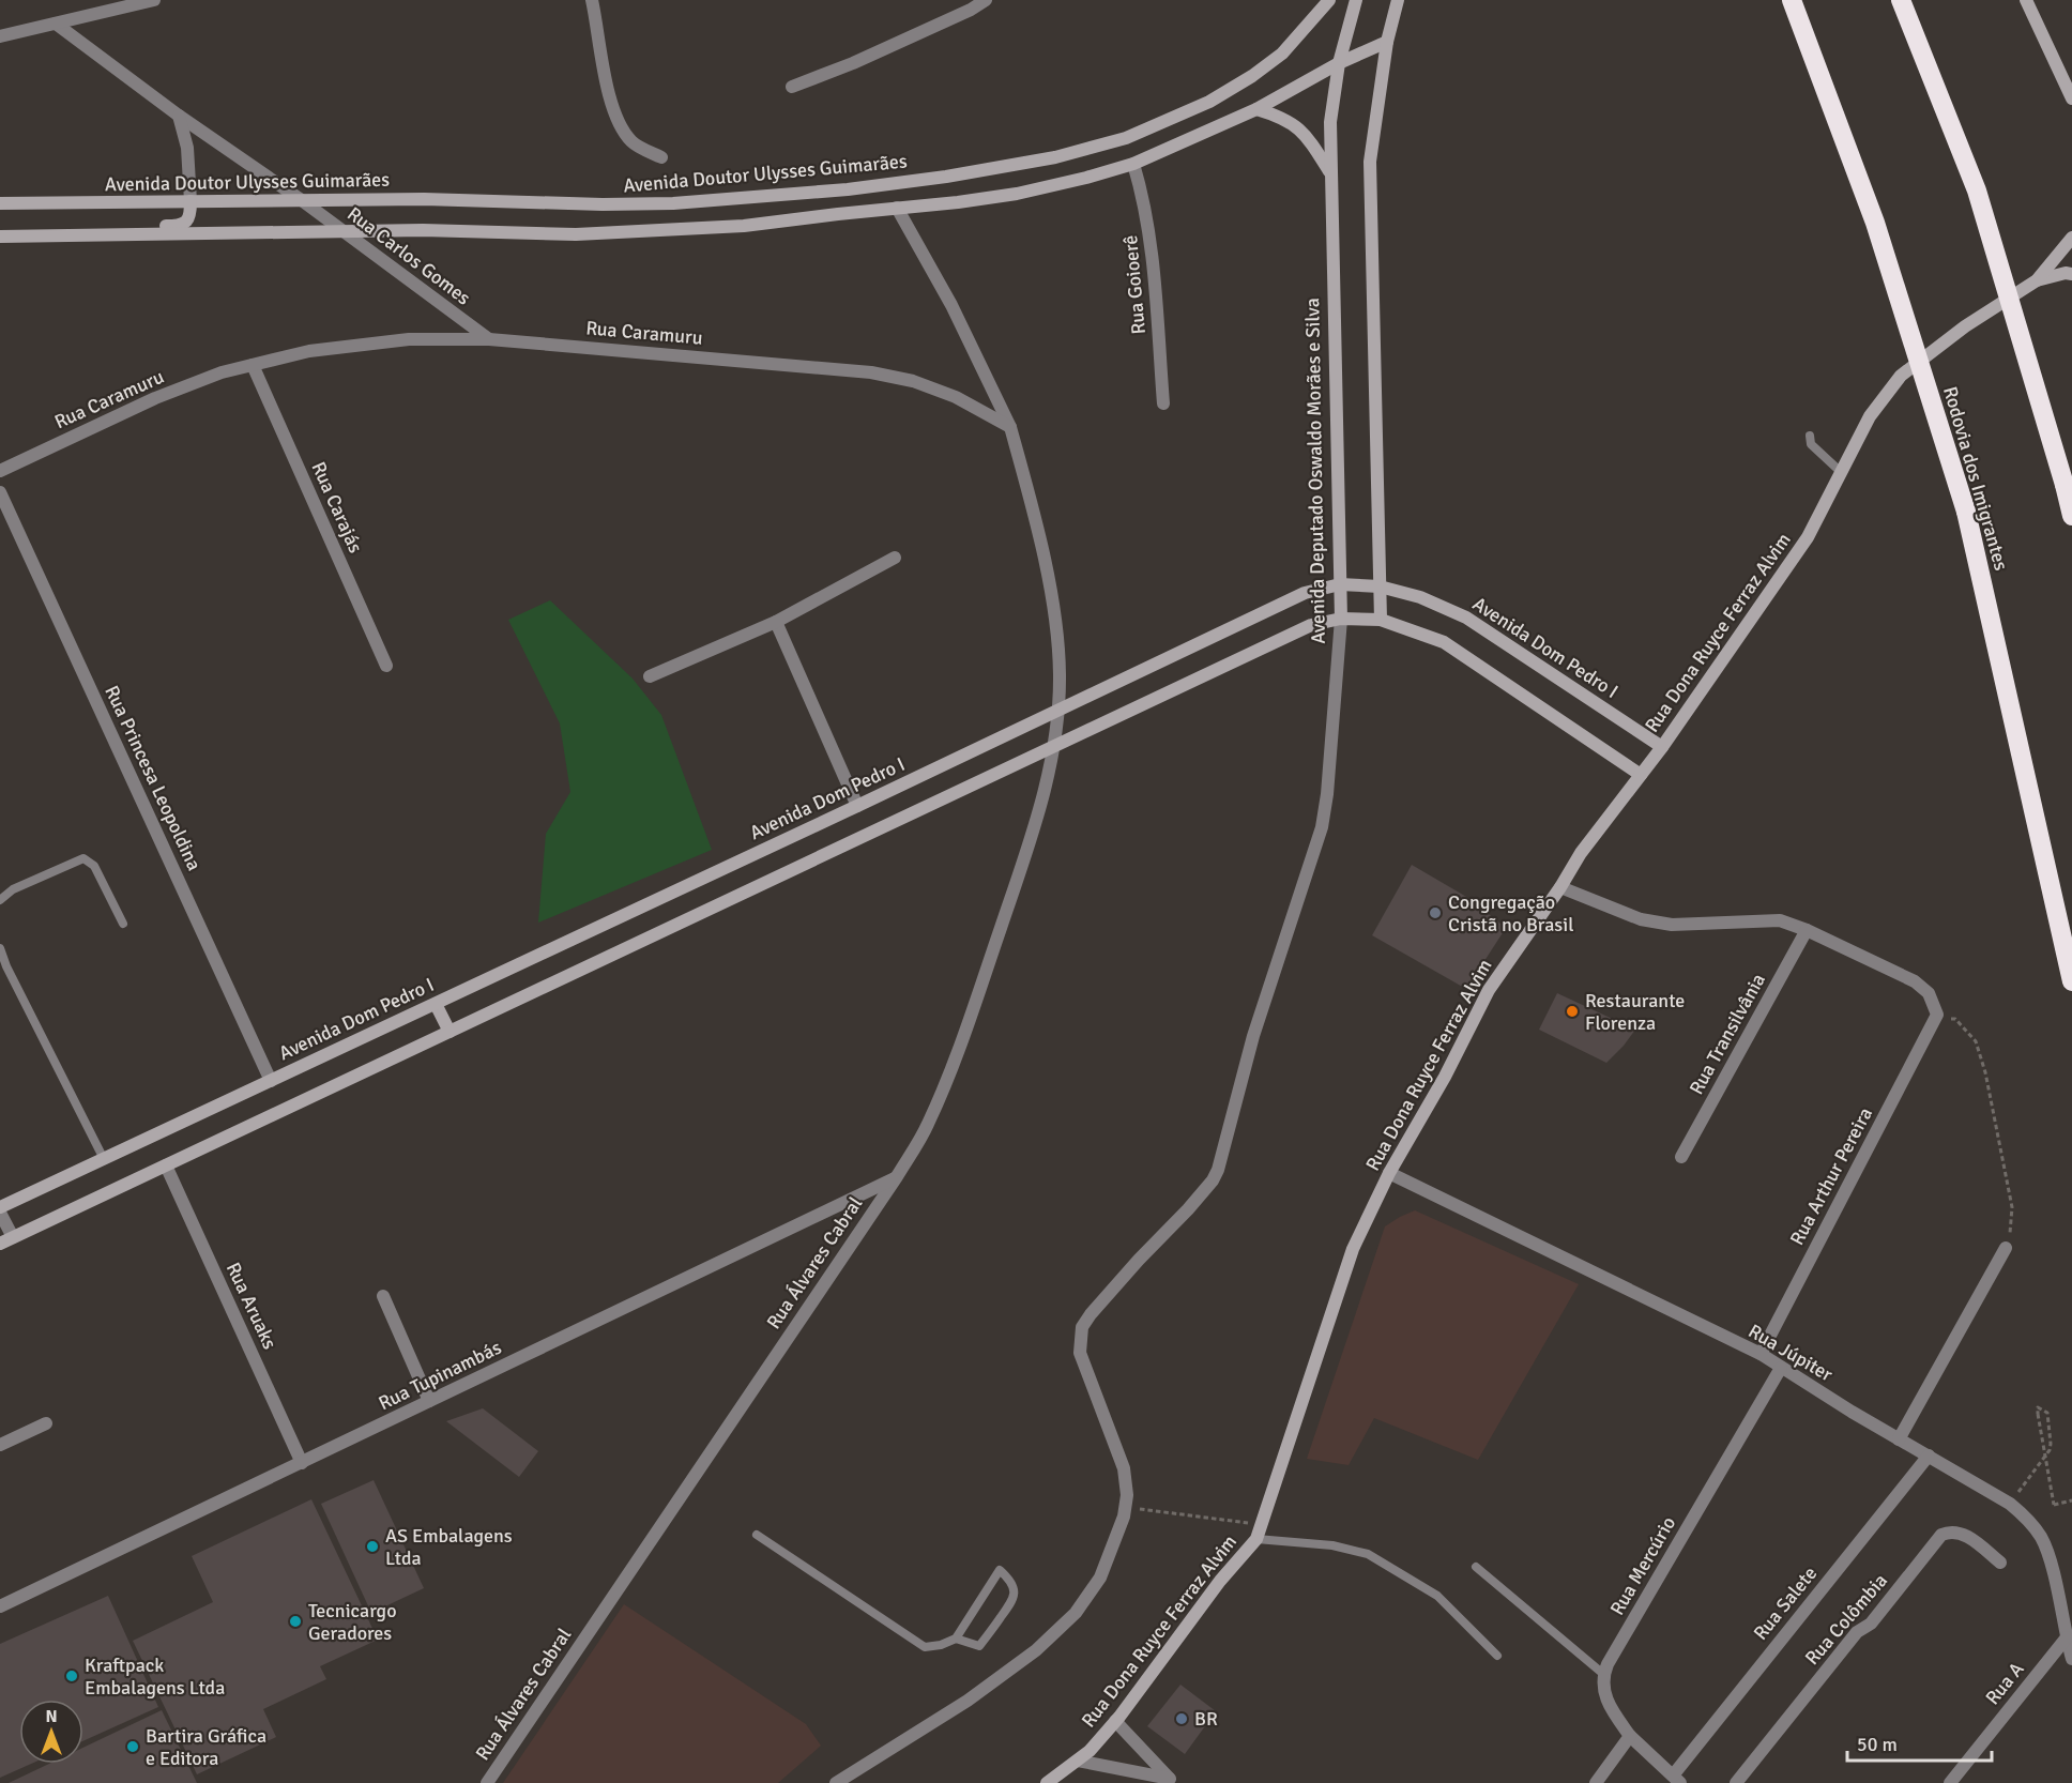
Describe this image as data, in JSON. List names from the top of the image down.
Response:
{
  "streets": {
    "highway": ["Rodovia dos Imigrantes"],
    "main road": [
      "Avenida Doutor Ulysses Guimarães",
      "Avenida Deputado Oswaldo Morães e Silva",
      "Rua Dona Ruyce Ferraz Alvim",
      "Avenida Dom Pedro I"
    ],
    "street": [
      "Rua Carlos Gomes",
      "Rua Goioerê",
      "Rua Caramuru",
      "Rua Carajás",
      "Rua Princesa Leopoldina",
      "Rua Transilvânia",
      "Rua Arthur Pereira",
      "Rua Álvares Cabral",
      "Rua Aruaks",
      "Rua Júpiter",
      "Rua Tupinambás",
      "Rua Mercúrio",
      "Rua Salete",
      "Rua Colômbia",
      "Rua A"
    ]
  },
  "crossings": [
    ["Avenida Doutor Ulysses Guimarães", "Rua Carlos Gomes"],
    ["Rua Carlos Gomes", "Rua Caramuru"],
    ["Rua Caramuru", "Rua Carajás"],
    ["Avenida Deputado Oswaldo Morães e Silva", "Avenida Dom Pedro I"],
    ["Rua Dona Ruyce Ferraz Alvim", "Avenida Dom Pedro I"],
    ["Rua Dona Ruyce Ferraz Alvim", "Rua Júpiter"],
    ["Avenida Dom Pedro I", "Rua Princesa Leopoldina"],
    ["Avenida Dom Pedro I", "Rua Álvares Cabral"],
    ["Rua Arthur Pereira", "Rua Júpiter"],
    ["Rua Álvares Cabral", "Rua Tupinambás"],
    ["Rua Aruaks", "Rua Tupinambás"],
    ["Rua Júpiter", "Rua Mercúrio"],
    ["Rua Júpiter", "Rua Salete"],
    ["Rua Júpiter", "Rua A"]
  ],
  "places": [
    "Congregação Cristã no Brasil",
    "Restaurante Florenza",
    "AS Embalagens Ltda",
    "Tecnicargo Geradores",
    "Kraftpack Embalagens Ltda",
    "BR",
    "Bartira Gráfica e Editora"
  ],
  "scale_bar": "50 m",
  "north": "top"
}
